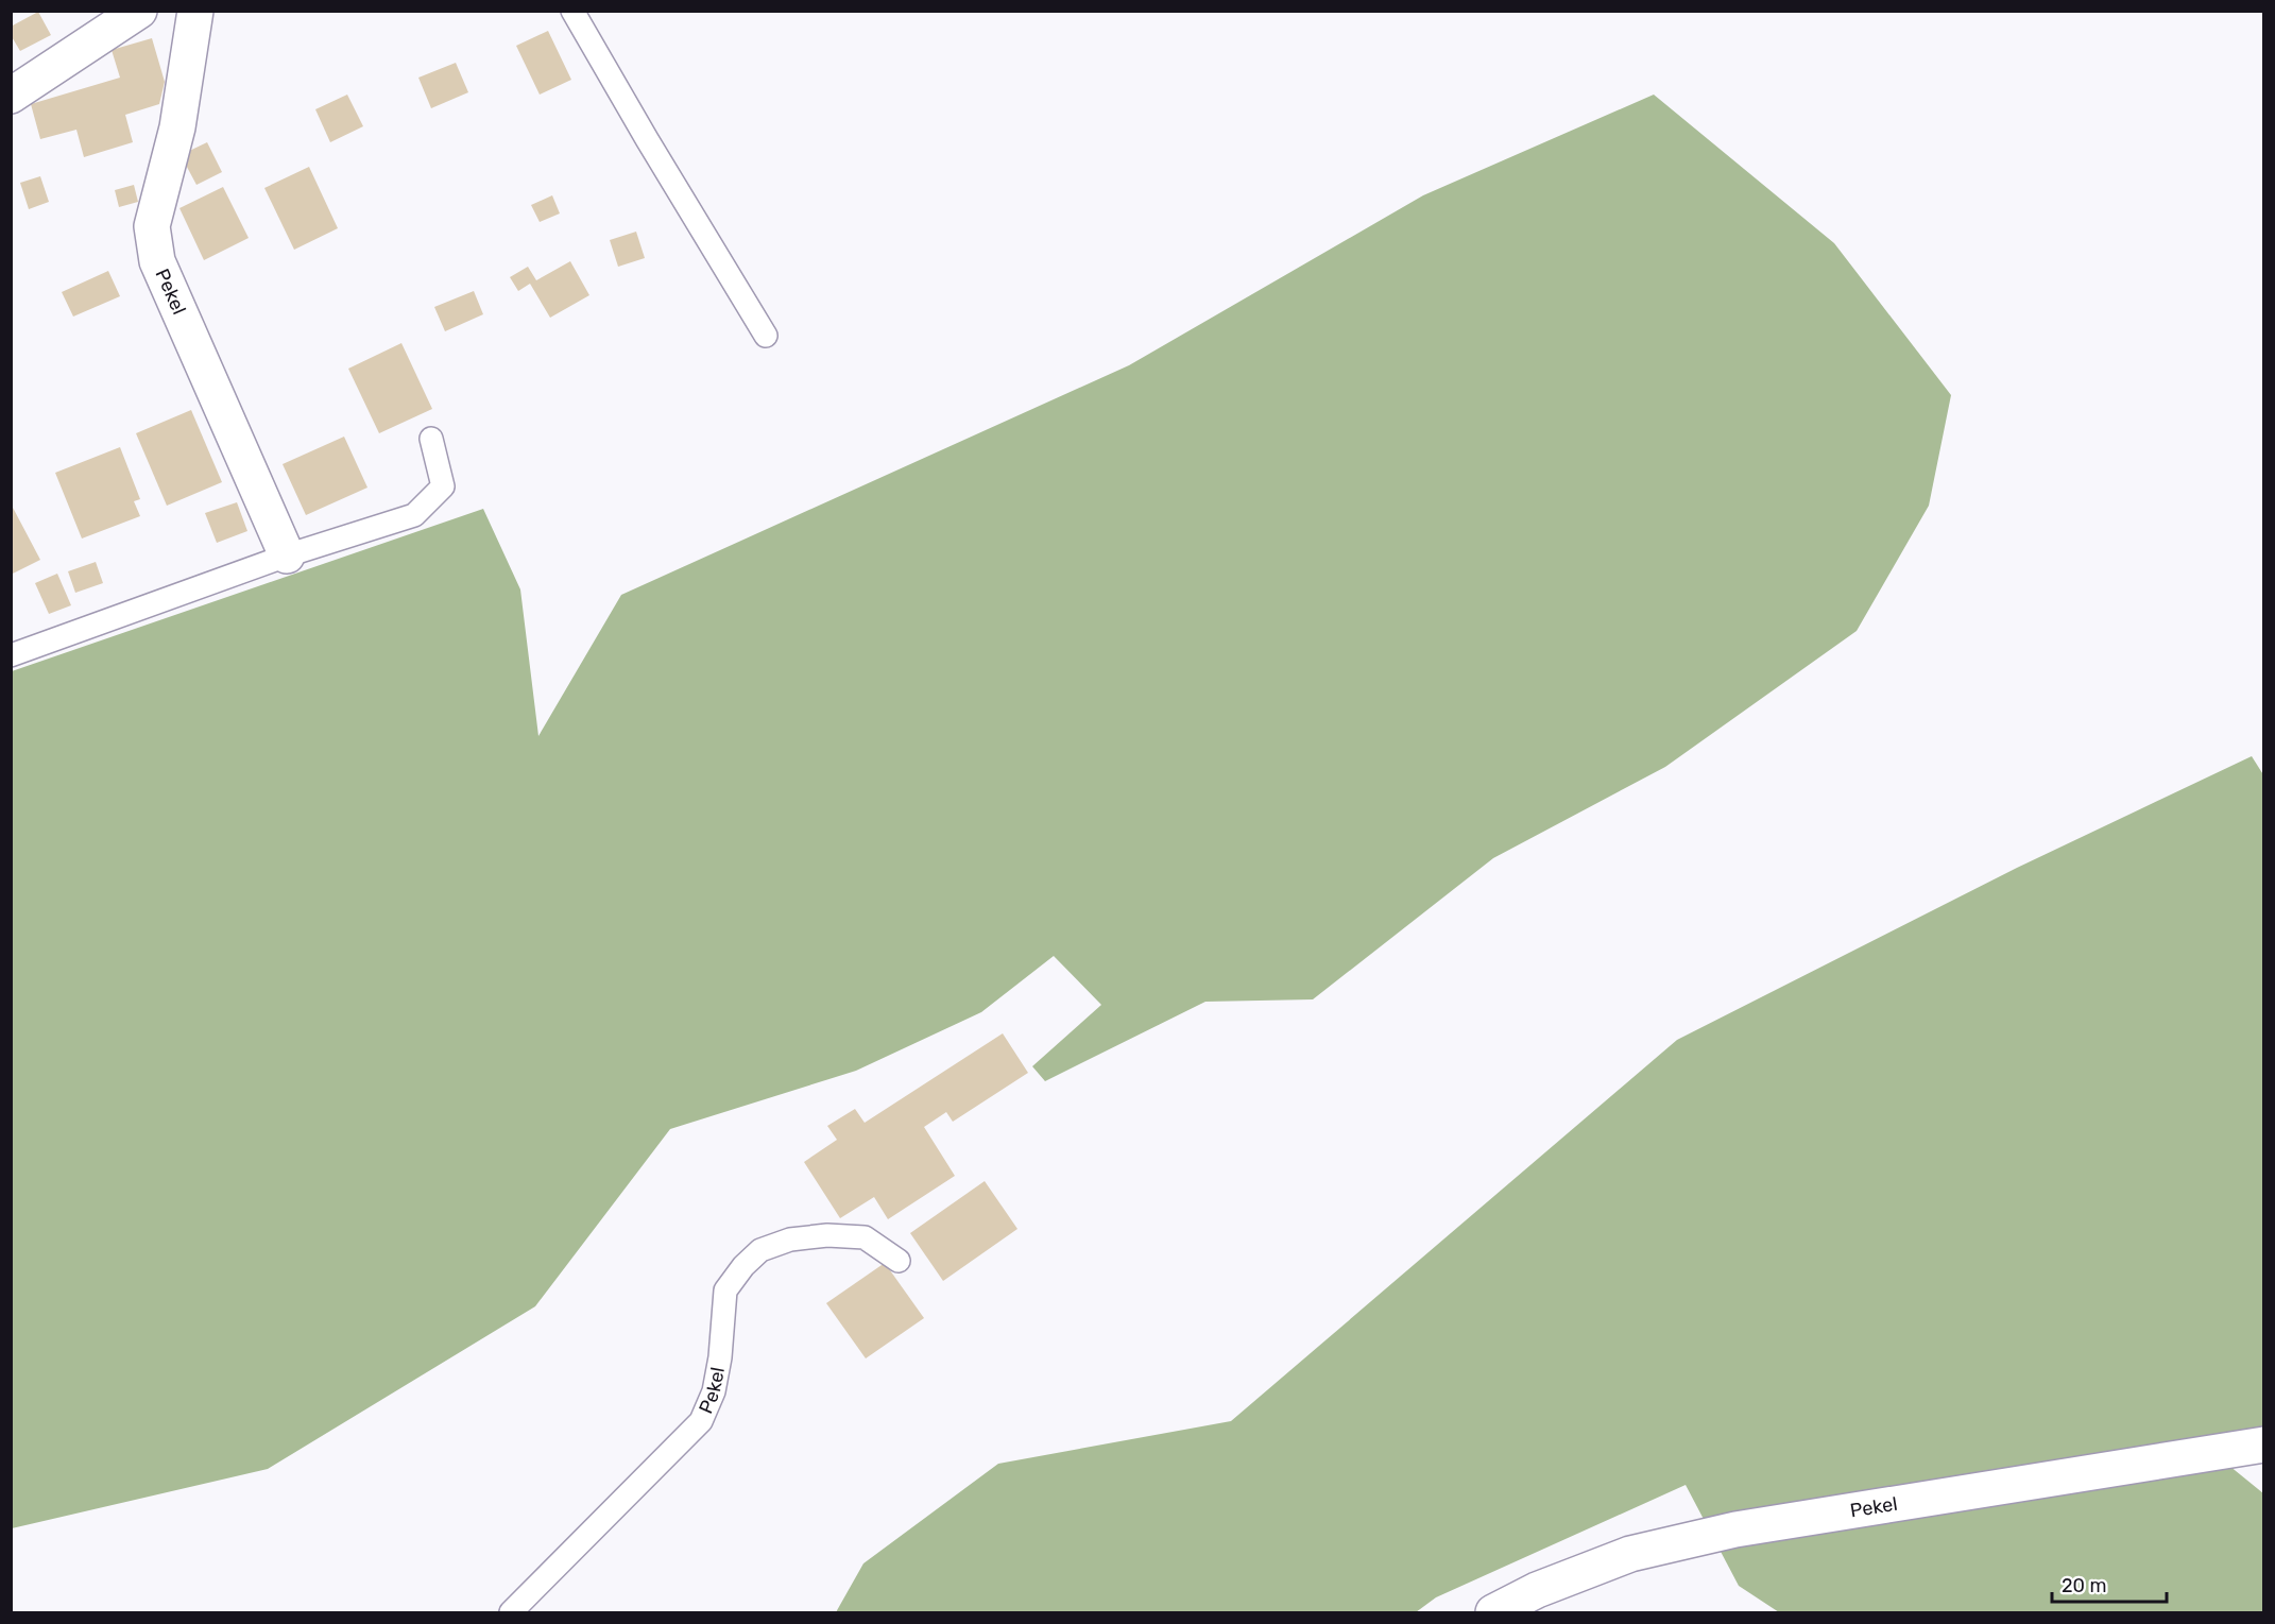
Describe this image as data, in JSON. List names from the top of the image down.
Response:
{
  "streets": {
    "street": ["Pekel"]
  },
  "scale_bar": "20 m"
}
